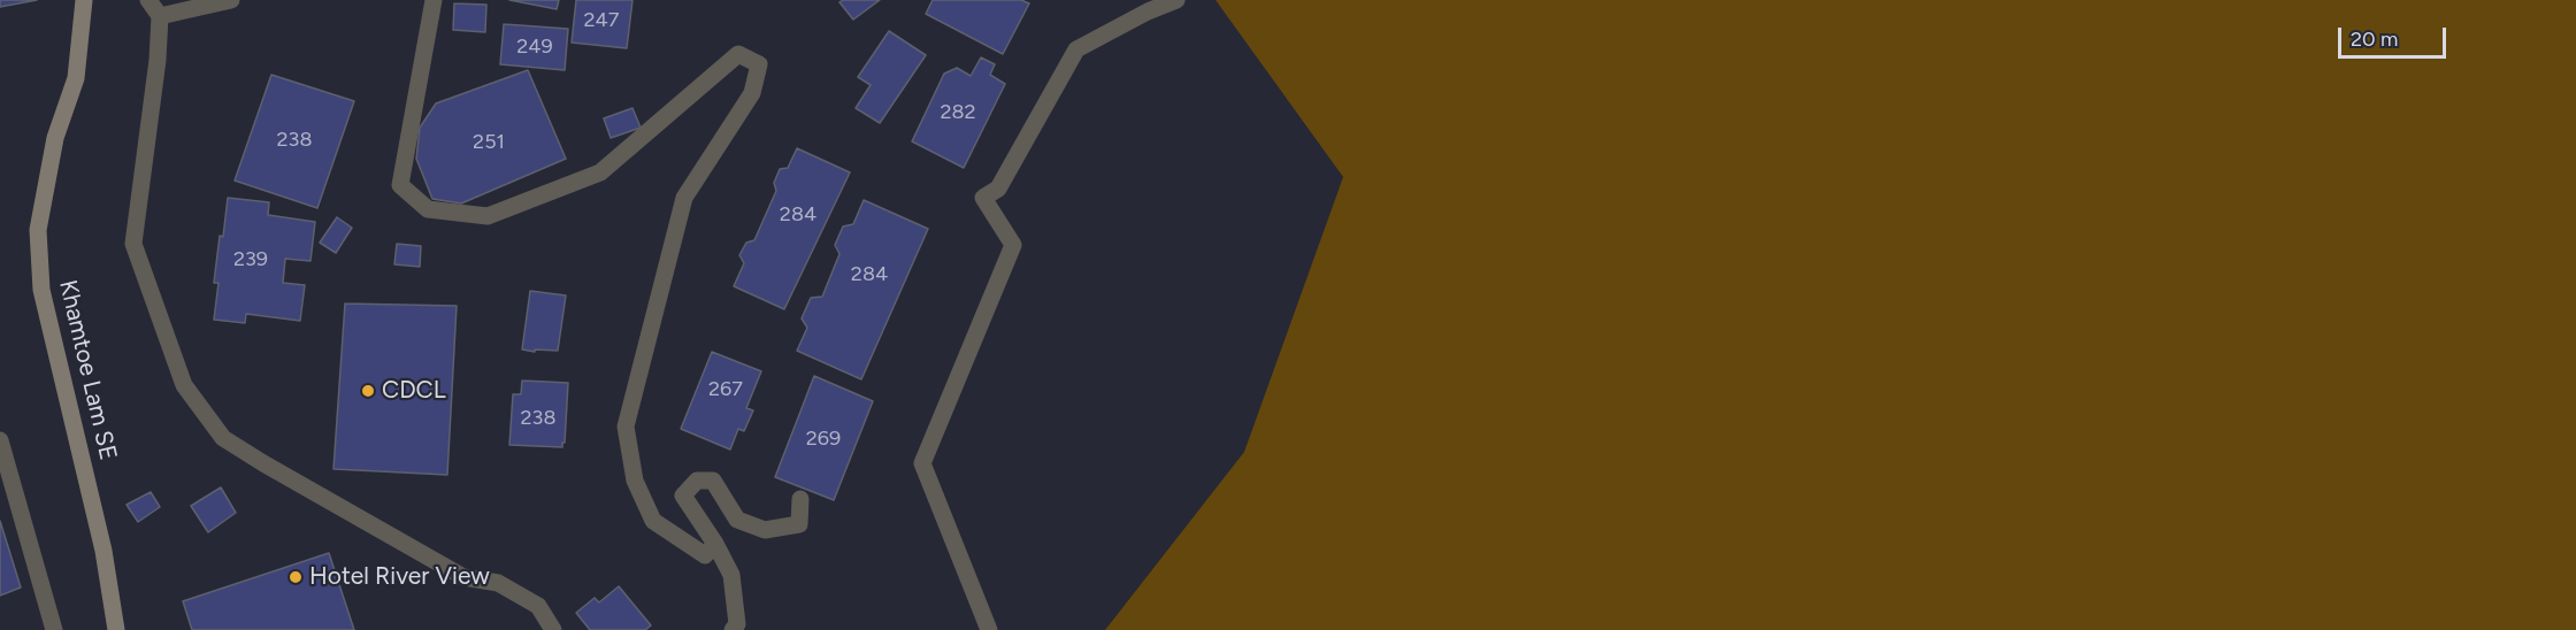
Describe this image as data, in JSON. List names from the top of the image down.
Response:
{
  "streets": {
    "main road": ["Khamtoe Lam SE"]
  },
  "places": ["CDCL", "Hotel River View"],
  "house_numbers": [
    "247",
    "249",
    "282",
    "238",
    "251",
    "284",
    "239",
    "284",
    "267",
    "238",
    "269"
  ],
  "scale_bar": "20 m"
}
